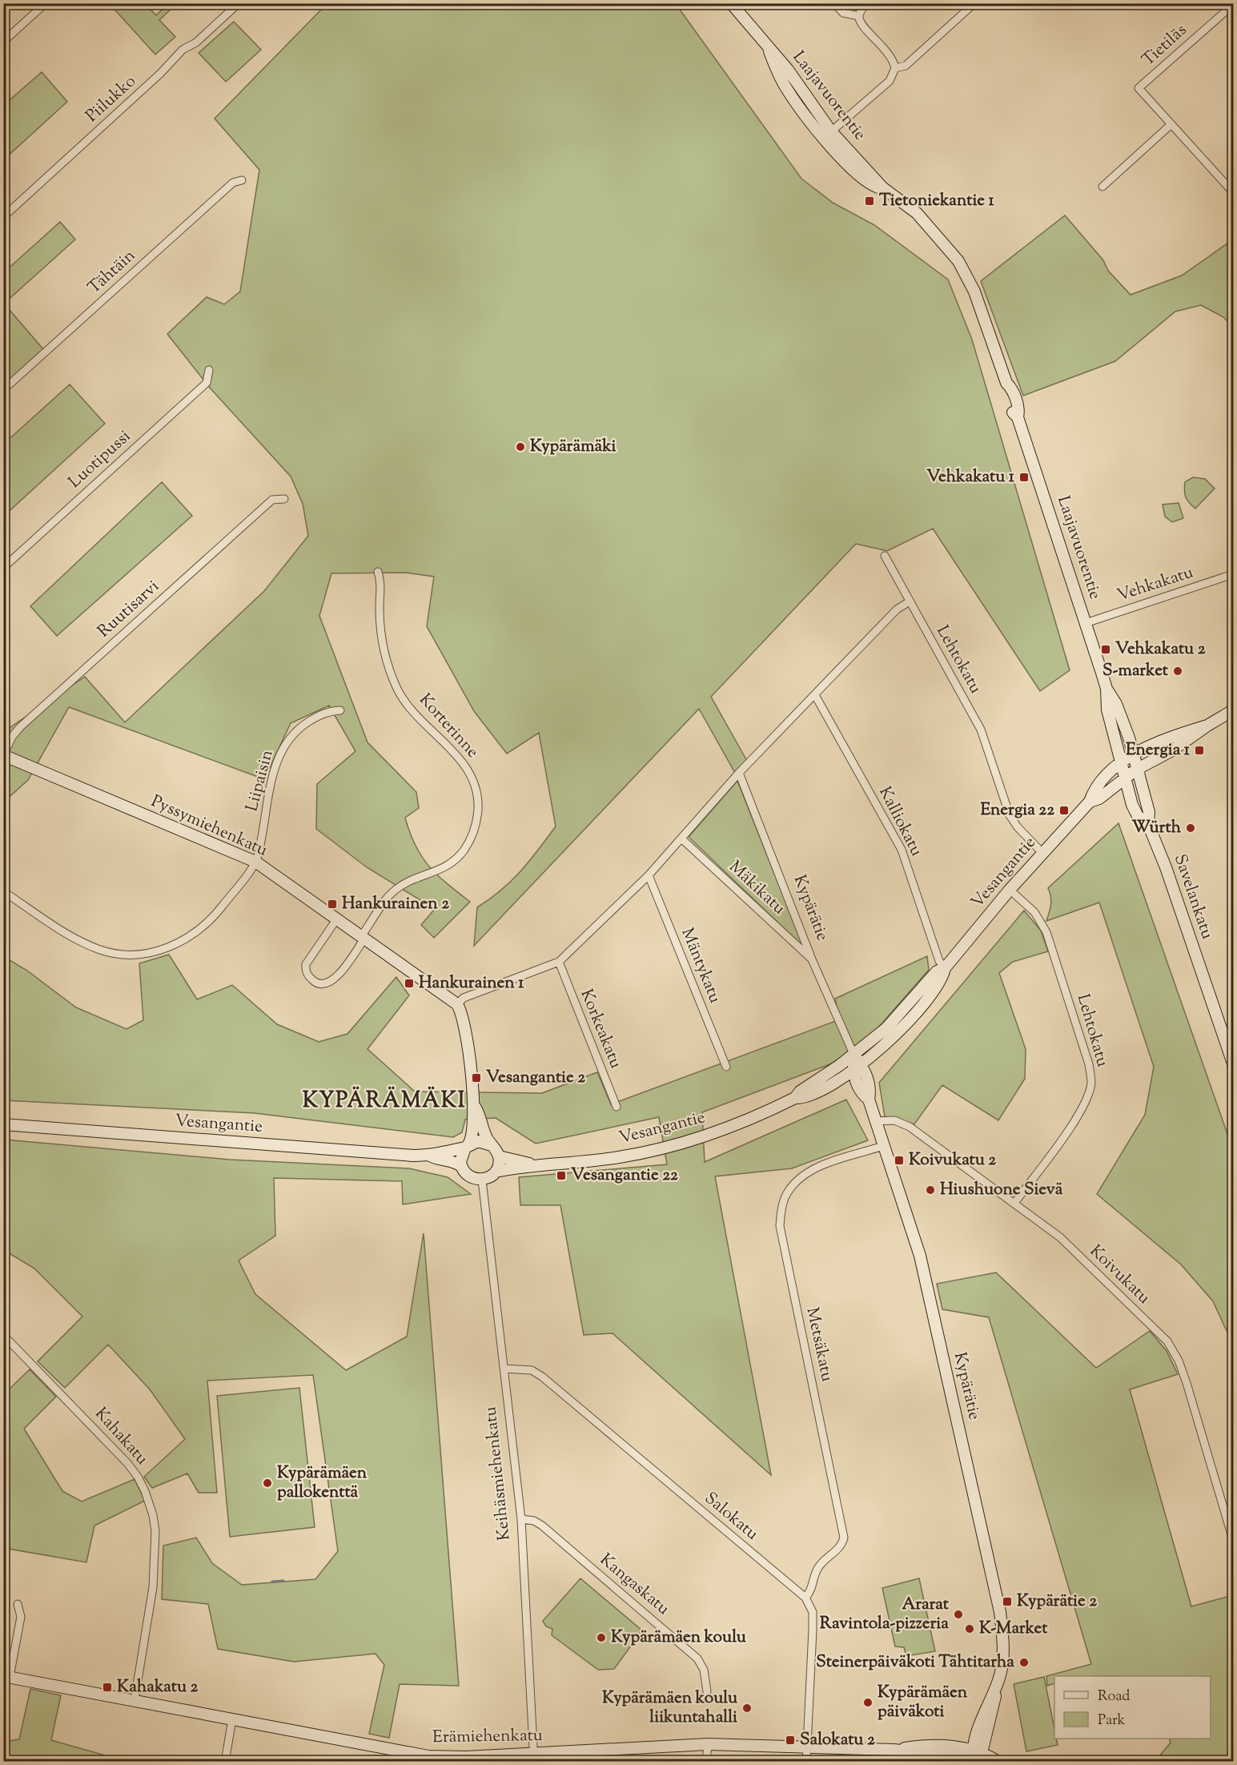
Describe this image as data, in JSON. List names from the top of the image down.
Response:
{
  "streets": {
    "street": [
      "Tietiläs",
      "Laajavuorentie",
      "Piilukko",
      "Tähtäin",
      "Luotipussi",
      "Vehkakatu",
      "Ruutisarvi",
      "Lehtokatu",
      "Korterinne",
      "Liipaisin",
      "Kalliokatu",
      "Pyssymiehenkatu",
      "Vesangantie",
      "Mäkikatu",
      "Savelankatu",
      "Kypärätie",
      "Mäntykatu",
      "Korkeakatu",
      "Koivukatu",
      "Metsäkatu",
      "Kahakatu",
      "Keihäsmiehenkatu",
      "Salokatu",
      "Kangaskatu",
      "Erämiehenkatu"
    ]
  },
  "crossings": [
    ["Laajavuorentie", "Vehkakatu"],
    ["Laajavuorentie", "Vesangantie"],
    ["Laajavuorentie", "Savelankatu"],
    ["Ruutisarvi", "Pyssymiehenkatu"],
    ["Lehtokatu", "Vesangantie"],
    ["Lehtokatu", "Koivukatu"],
    ["Korterinne", "Pyssymiehenkatu"],
    ["Liipaisin", "Pyssymiehenkatu"],
    ["Kalliokatu", "Vesangantie"],
    ["Vesangantie", "Savelankatu"],
    ["Vesangantie", "Kypärätie"],
    ["Vesangantie", "Keihäsmiehenkatu"],
    ["Mäkikatu", "Kypärätie"],
    ["Kypärätie", "Koivukatu"],
    ["Kypärätie", "Metsäkatu"],
    ["Kypärätie", "Erämiehenkatu"],
    ["Metsäkatu", "Salokatu"],
    ["Kahakatu", "Erämiehenkatu"],
    ["Keihäsmiehenkatu", "Salokatu"],
    ["Keihäsmiehenkatu", "Kangaskatu"],
    ["Keihäsmiehenkatu", "Erämiehenkatu"]
  ],
  "districts": ["KYPÄRÄMÄKI"],
  "places": {
    "transit": [
      "Tietoniekantie 1",
      "Vehkakatu 1",
      "Vehkakatu 2",
      "Energia 1",
      "Energia 22",
      "Hankurainen 2",
      "Hankurainen 1",
      "Vesangantie 2",
      "Koivukatu 2",
      "Vesangantie 22",
      "Kypärätie 2",
      "Kahakatu 2",
      "Salokatu 2"
    ],
    "other": [
      "Kypärämäki",
      "S-market",
      "Würth",
      "Hiushuone Sievä",
      "Kypärämäen pallokenttä",
      "Ararat Ravintola-pizzeria",
      "K-Market",
      "Kypärämäen koulu",
      "Steinerpäiväkoti Tähtitarha",
      "Kypärämäen päiväkoti",
      "Kypärämäen koulu liikuntahalli"
    ]
  },
  "legend": ["Road", "Park"]
}
